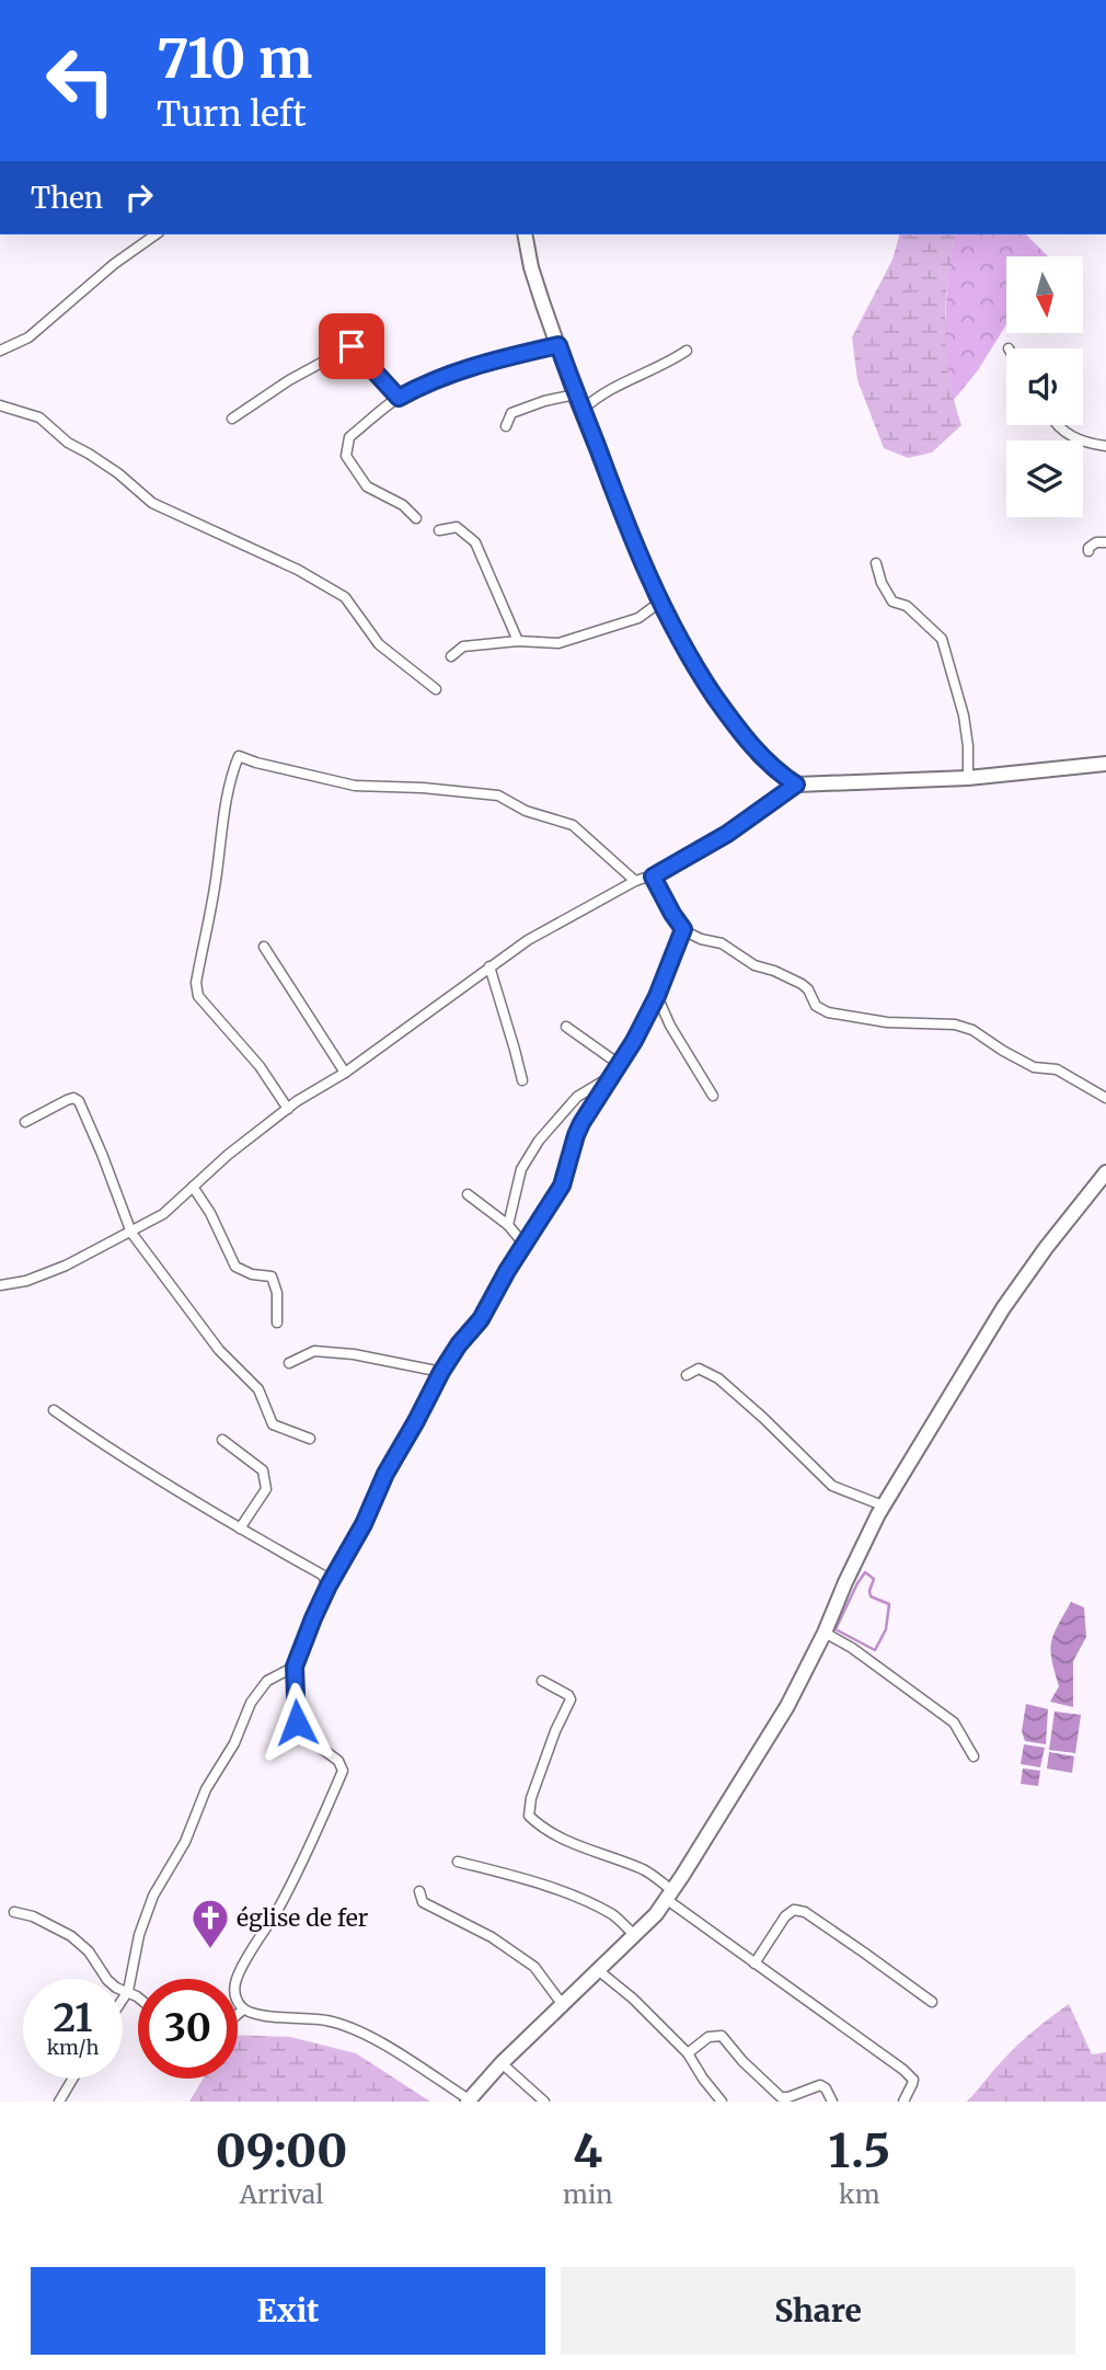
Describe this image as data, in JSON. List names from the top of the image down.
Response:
{
  "places": {
    "church": ["église de fer"]
  },
  "north": "bottom",
  "page": {
    "turn": ["710 m", "Turn left"],
    "then": "Then",
    "speed": "21 km/h",
    "limit": "30",
    "eta": [
      "09:00",
      "Arrival",
      "4",
      "min",
      "1.5",
      "km"
    ],
    "buttons": ["Exit", "Share"]
  }
}
